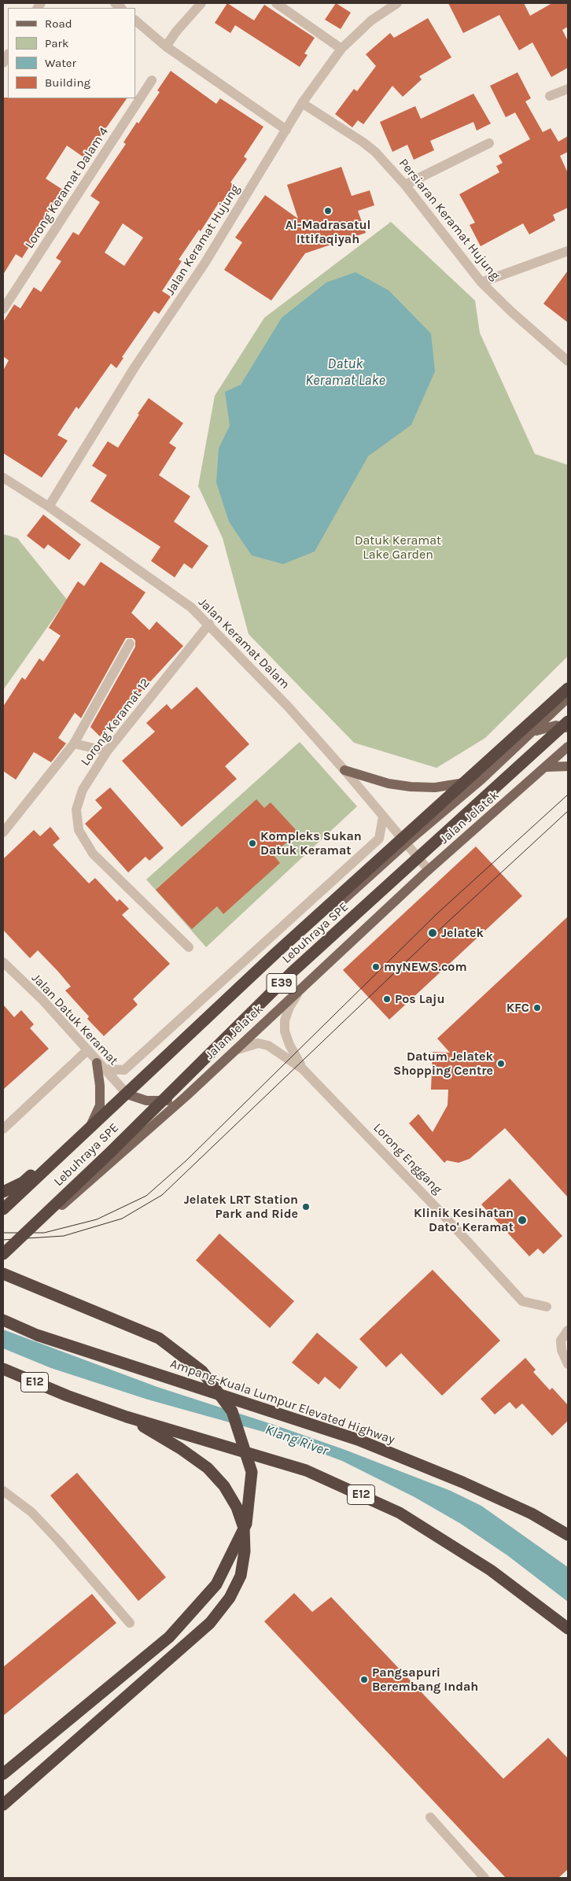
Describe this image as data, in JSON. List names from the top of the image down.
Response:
{
  "streets": {
    "highway": [
      "Lebuhraya SPE",
      "E39",
      "E12",
      "Ampang-Kuala Lumpur Elevated Highway"
    ],
    "main road": ["Jalan Jelatek"],
    "street": [
      "Lorong Keramat Dalam 4",
      "Persiaran Keramat Hujung",
      "Jalan Keramat Hujung",
      "Jalan Keramat Dalam",
      "Lorong Keramat 12",
      "Jalan Datuk Keramat",
      "Lorong Enggang"
    ]
  },
  "crossings": [
    ["Persiaran Keramat Hujung", "Jalan Keramat Hujung"],
    ["Jalan Keramat Hujung", "Jalan Keramat Dalam"],
    ["Jalan Keramat Dalam", "Lorong Keramat 12"],
    ["Jalan Keramat Dalam", "Jalan Jelatek"],
    ["Jalan Jelatek", "Lebuhraya SPE"],
    ["Jalan Jelatek", "Jalan Datuk Keramat"],
    ["Jalan Jelatek", "Lorong Enggang"]
  ],
  "water": ["Datuk Keramat Lake", "Klang River"],
  "parks": ["Datuk Keramat Lake Garden"],
  "places": [
    "Al-Madrasatul Ittifaqiyah",
    "Kompleks Sukan Datuk Keramat",
    "Jelatek",
    "myNEWS.com",
    "Pos Laju",
    "KFC",
    "Datum Jelatek Shopping Centre",
    "Jelatek LRT Station Park and Ride",
    "Klinik Kesihatan Dato' Keramat",
    "Pangsapuri Berembang Indah"
  ],
  "legend": [
    "Road",
    "Park",
    "Water",
    "Building"
  ]
}
